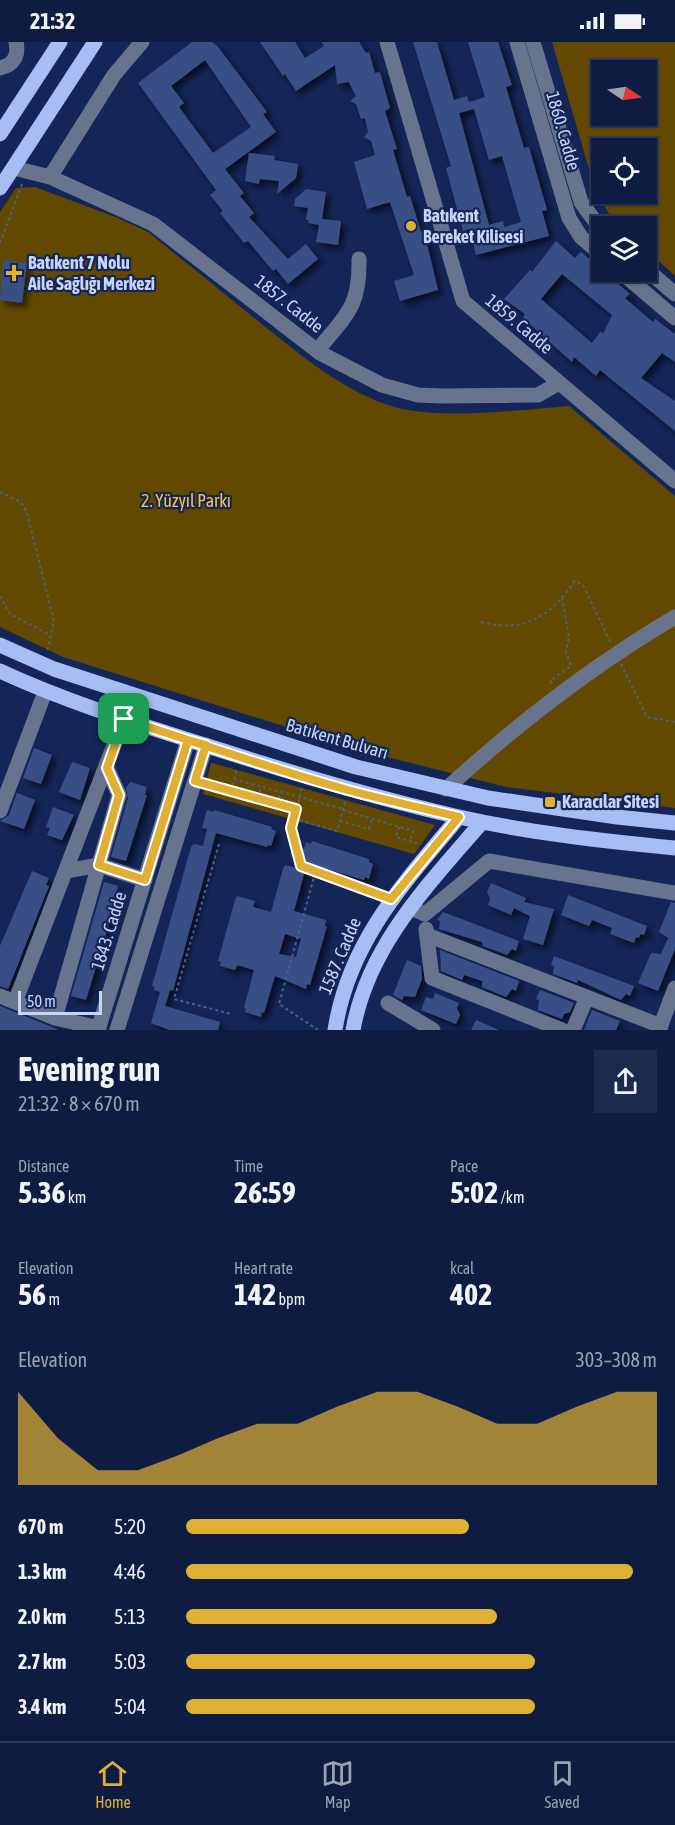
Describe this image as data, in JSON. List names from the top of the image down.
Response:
{
  "streets": {
    "main road": ["Batıkent Bulvarı", "1587. Cadde"],
    "street": [
      "1860. Cadde",
      "1857. Cadde",
      "1859. Cadde",
      "1843. Cadde"
    ]
  },
  "crossings": [
    ["1857. Cadde", "1859. Cadde"]
  ],
  "parks": ["2. Yüzyıl Parkı"],
  "places": {
    "other": ["Batıkent Bereket Kilisesi"],
    "health": ["Batıkent 7 Nolu Aile Sağlığı Merkezi"],
    "transit": ["Karacılar Sitesi"]
  },
  "scale_bar": "50 m",
  "north": "right",
  "page": {
    "status": "21:32",
    "scale": "50 m",
    "heading": ["Evening run", "21:32 · 8 × 670 m"],
    "stats": [
      ["Distance", "5.36 km"],
      ["Time", "26:59"],
      ["Pace", "5:02 /km"],
      ["Elevation", "56 m"],
      ["Heart rate", "142 bpm"],
      ["kcal", "402"]
    ],
    "chart": ["Elevation", "303–308 m"],
    "list": [
      {
        "name": "670 m",
        "note": "5:20"
      },
      {
        "name": "1.3 km",
        "note": "4:46"
      },
      {
        "name": "2.0 km",
        "note": "5:13"
      },
      {
        "name": "2.7 km",
        "note": "5:03"
      },
      {
        "name": "3.4 km",
        "note": "5:04"
      }
    ],
    "tabs": ["Home", "Map", "Saved"]
  }
}
